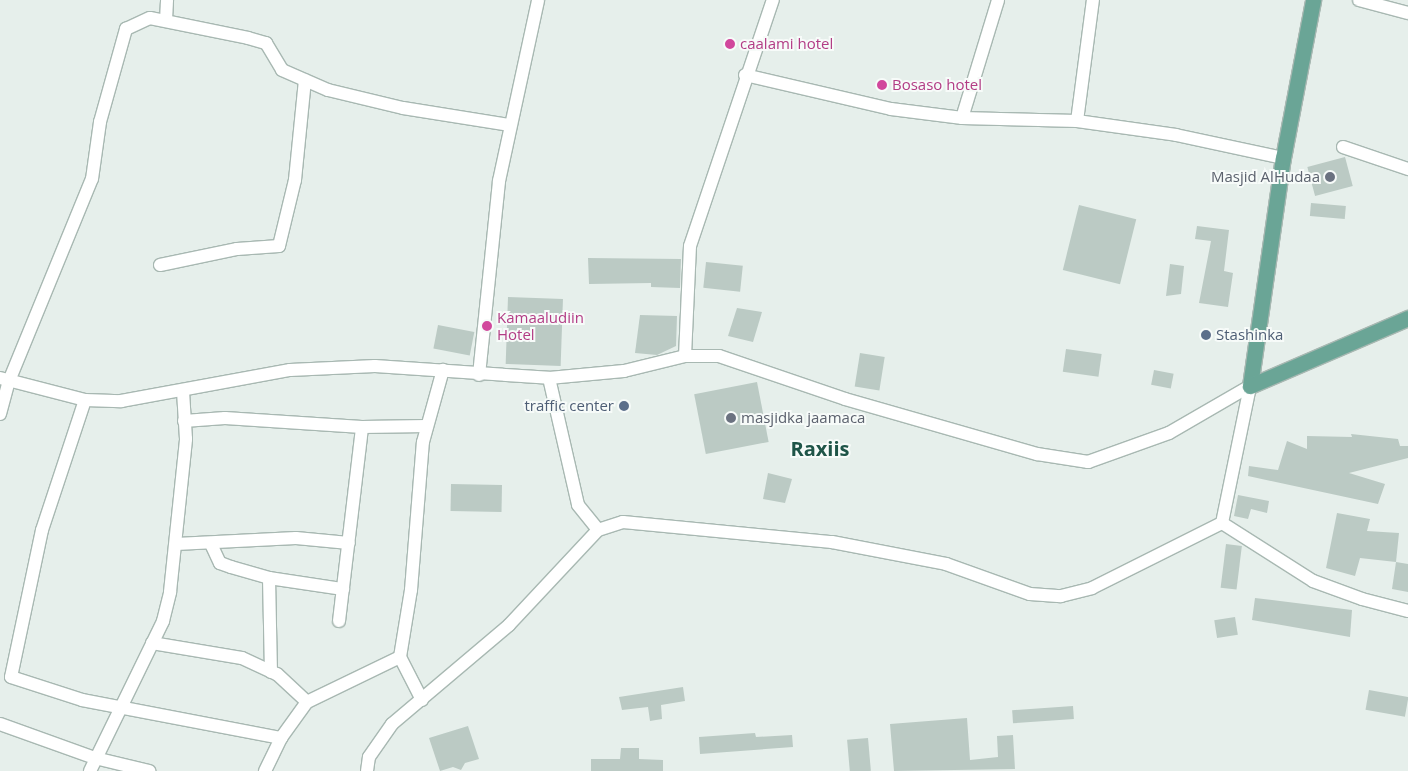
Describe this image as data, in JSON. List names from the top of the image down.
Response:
{
  "districts": ["Raxiis"],
  "places": [
    "caalami hotel",
    "Bosaso hotel",
    "Masjid AlHudaa",
    "Kamaaludiin Hotel",
    "Stashinka",
    "traffic center",
    "masjidka jaamaca"
  ]
}
